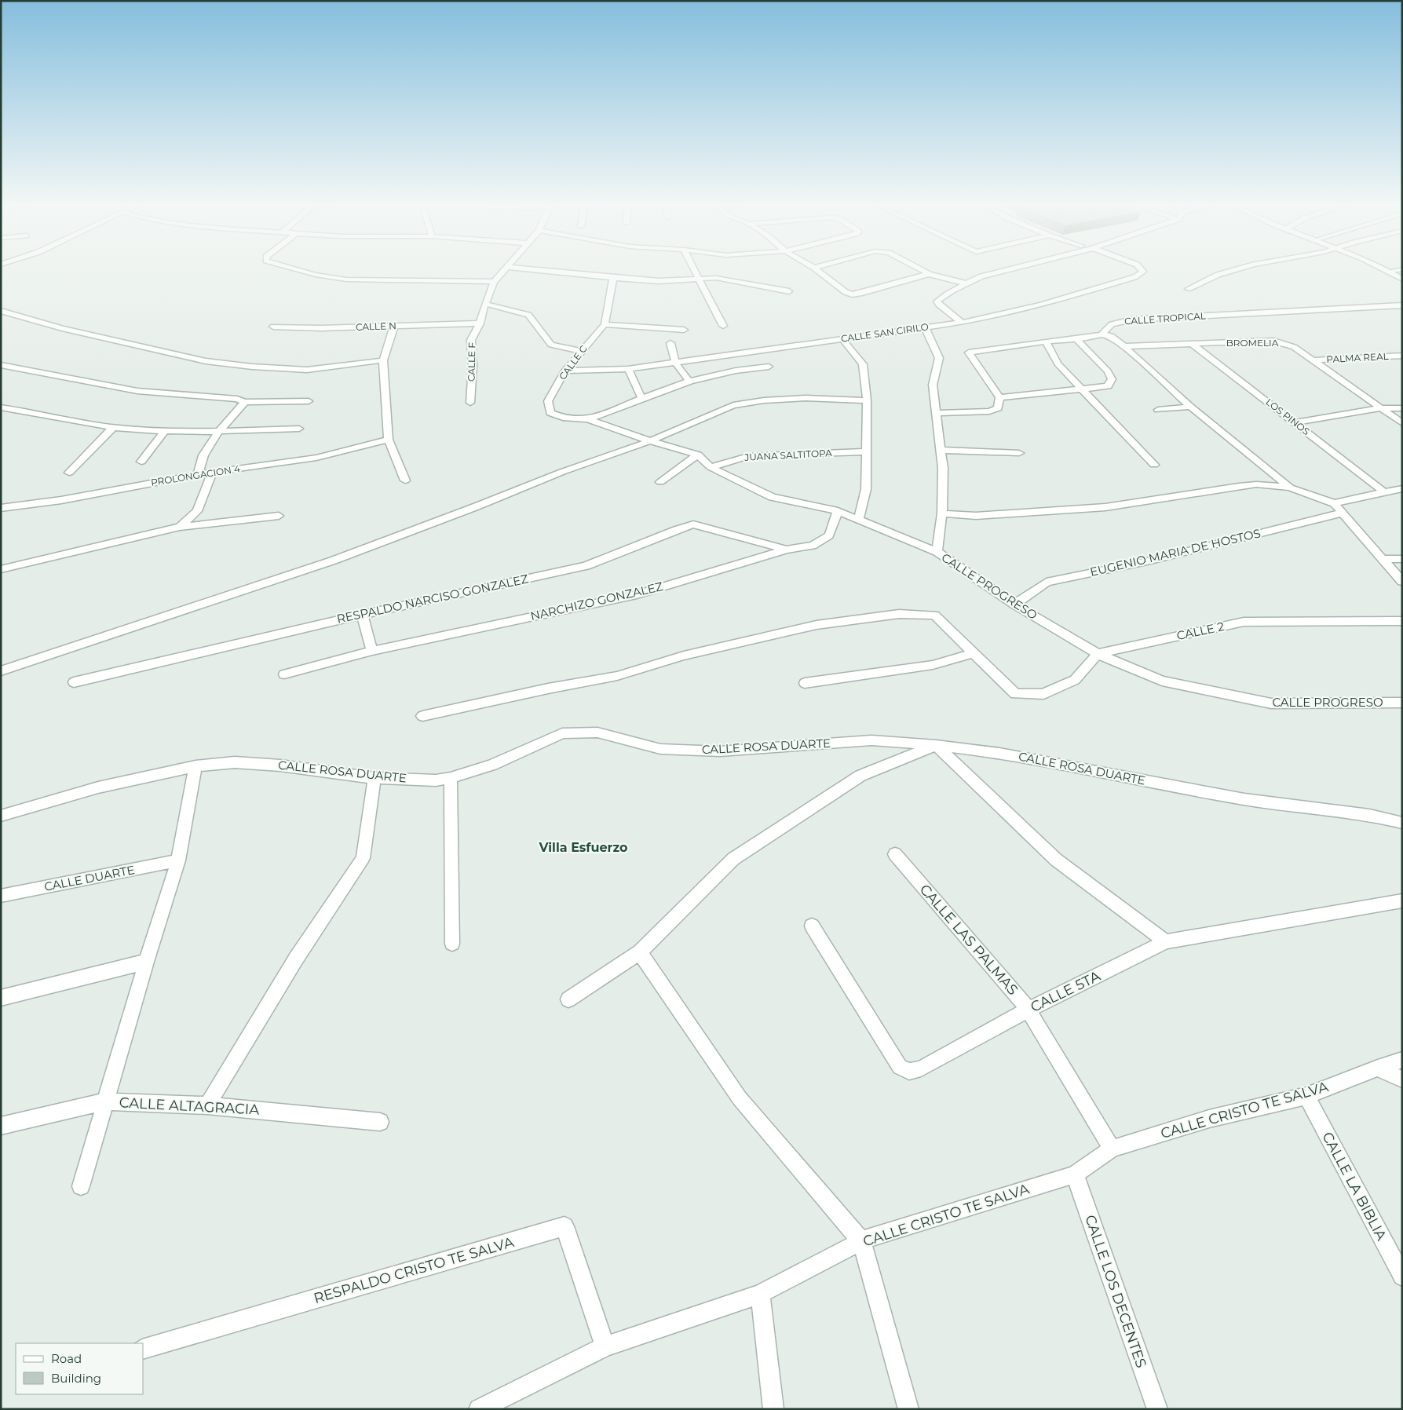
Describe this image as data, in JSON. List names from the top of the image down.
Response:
{
  "streets": {
    "street": [
      "CALLE TROPICAL",
      "CALLE N",
      "CALLE SAN CIRILO",
      "BROMELIA",
      "PALMA REAL",
      "CALLE F",
      "CALLE C",
      "LOS PINOS",
      "JUANA SALTITOPA",
      "PROLONGACION 4",
      "EUGENIO MARIA DE HOSTOS",
      "CALLE PROGRESO",
      "RESPALDO NARCISO GONZALEZ",
      "NARCHIZO GONZALEZ",
      "CALLE 2",
      "CALLE ROSA DUARTE",
      "CALLE DUARTE",
      "CALLE LAS PALMAS",
      "CALLE 5TA",
      "CALLE ALTAGRACIA",
      "CALLE CRISTO TE SALVA",
      "CALLE LA BIBLIA",
      "RESPALDO CRISTO TE SALVA",
      "CALLE LOS DECENTES"
    ]
  },
  "crossings": [
    ["CALLE N", "CALLE F"],
    ["CALLE SAN CIRILO", "CALLE C"],
    ["BROMELIA", "PALMA REAL"],
    ["BROMELIA", "LOS PINOS"],
    ["CALLE C", "CALLE PROGRESO"],
    ["JUANA SALTITOPA", "CALLE PROGRESO"],
    ["EUGENIO MARIA DE HOSTOS", "CALLE PROGRESO"],
    ["CALLE PROGRESO", "NARCHIZO GONZALEZ"],
    ["CALLE PROGRESO", "CALLE 2"],
    ["RESPALDO NARCISO GONZALEZ", "NARCHIZO GONZALEZ"],
    ["CALLE LAS PALMAS", "CALLE 5TA"],
    ["CALLE LAS PALMAS", "CALLE CRISTO TE SALVA"],
    ["CALLE CRISTO TE SALVA", "CALLE LA BIBLIA"],
    ["CALLE CRISTO TE SALVA", "RESPALDO CRISTO TE SALVA"],
    ["CALLE CRISTO TE SALVA", "CALLE LOS DECENTES"]
  ],
  "districts": ["Villa Esfuerzo"],
  "legend": ["Road", "Building"]
}
